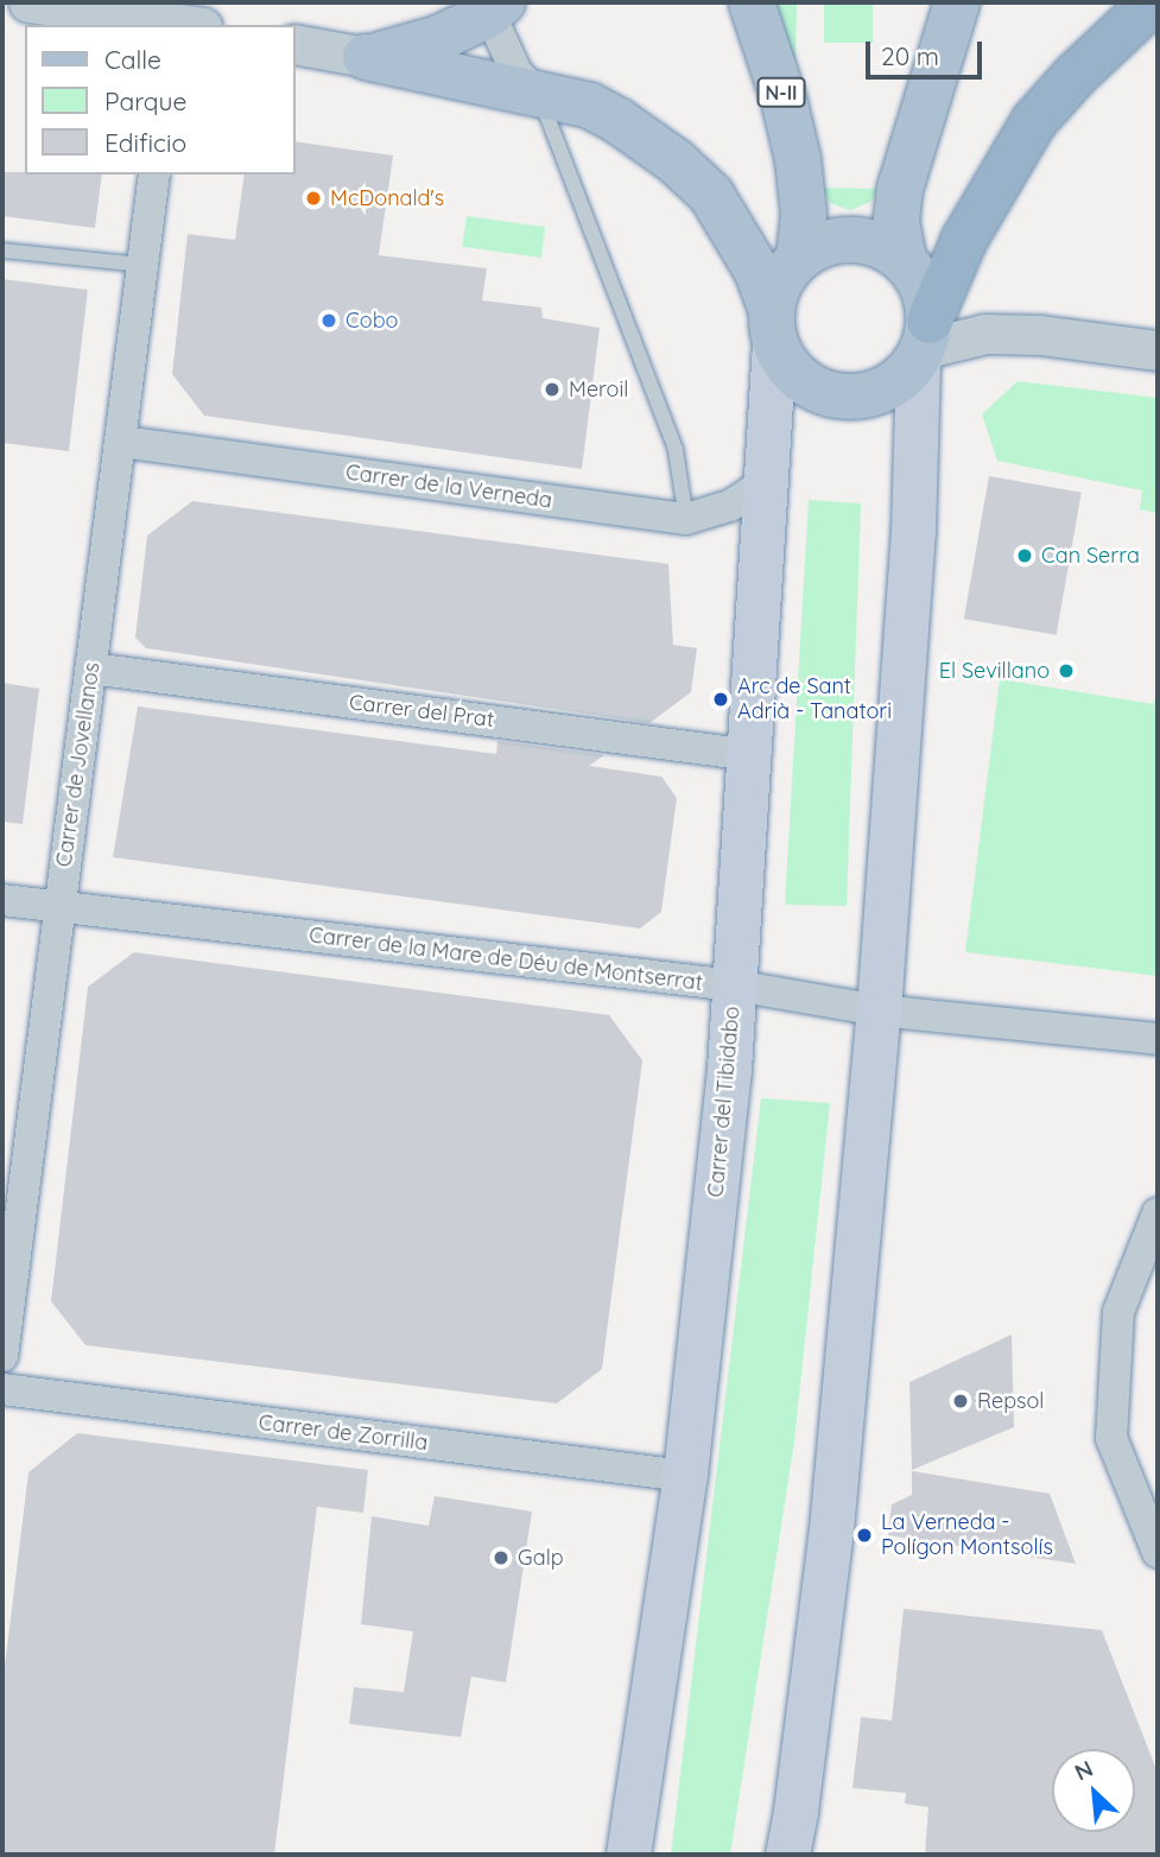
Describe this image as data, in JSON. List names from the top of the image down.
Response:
{
  "streets": {
    "main road": ["N-II", "Carrer del Tibidabo"],
    "street": [
      "Carrer de la Verneda",
      "Carrer del Prat",
      "Carrer de Jovellanos",
      "Carrer de la Mare de Déu de Montserrat",
      "Carrer de Zorrilla"
    ]
  },
  "crossings": [
    ["N-II", "Carrer del Tibidabo"],
    ["Carrer de la Verneda", "Carrer de Jovellanos"],
    ["Carrer de la Verneda", "Carrer del Tibidabo"],
    ["Carrer del Prat", "Carrer de Jovellanos"],
    ["Carrer del Prat", "Carrer del Tibidabo"],
    ["Carrer de Jovellanos", "Carrer de la Mare de Déu de Montserrat"],
    ["Carrer de la Mare de Déu de Montserrat", "Carrer del Tibidabo"],
    ["Carrer del Tibidabo", "Carrer de Zorrilla"]
  ],
  "places": [
    "McDonald's",
    "Cobo",
    "Meroil",
    "Can Serra",
    "El Sevillano",
    "Arc de Sant Adrià - Tanatori",
    "Repsol",
    "La Verneda - Polígon Montsolís",
    "Galp"
  ],
  "legend": ["Calle", "Parque", "Edificio"],
  "scale_bar": "20 m",
  "north": "top left"
}
